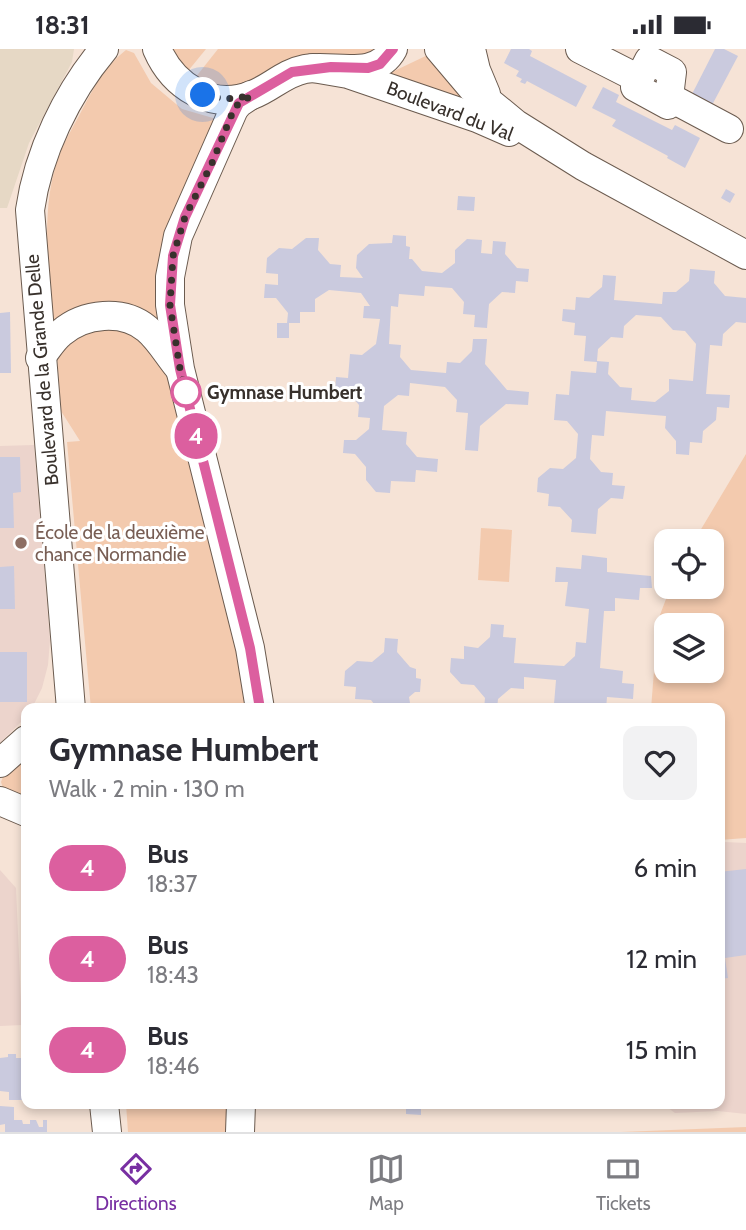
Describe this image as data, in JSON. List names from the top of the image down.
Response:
{
  "streets": {
    "street": ["Boulevard du Val", "Boulevard de la Grande Delle"]
  },
  "places": ["Gymnase Humbert", "École de la deuxième chance Normandie"],
  "lines": ["bus line 4"],
  "page": {
    "status": "18:31",
    "on_map": "4",
    "heading": ["Gymnase Humbert", "Walk · 2 min · 130 m"],
    "list": [
      {
        "mark": "4",
        "name": "Bus",
        "note": "18:37",
        "value": "6 min"
      },
      {
        "mark": "4",
        "name": "Bus",
        "note": "18:43",
        "value": "12 min"
      },
      {
        "mark": "4",
        "name": "Bus",
        "note": "18:46",
        "value": "15 min"
      }
    ],
    "tabs": ["Directions", "Map", "Tickets"]
  }
}
